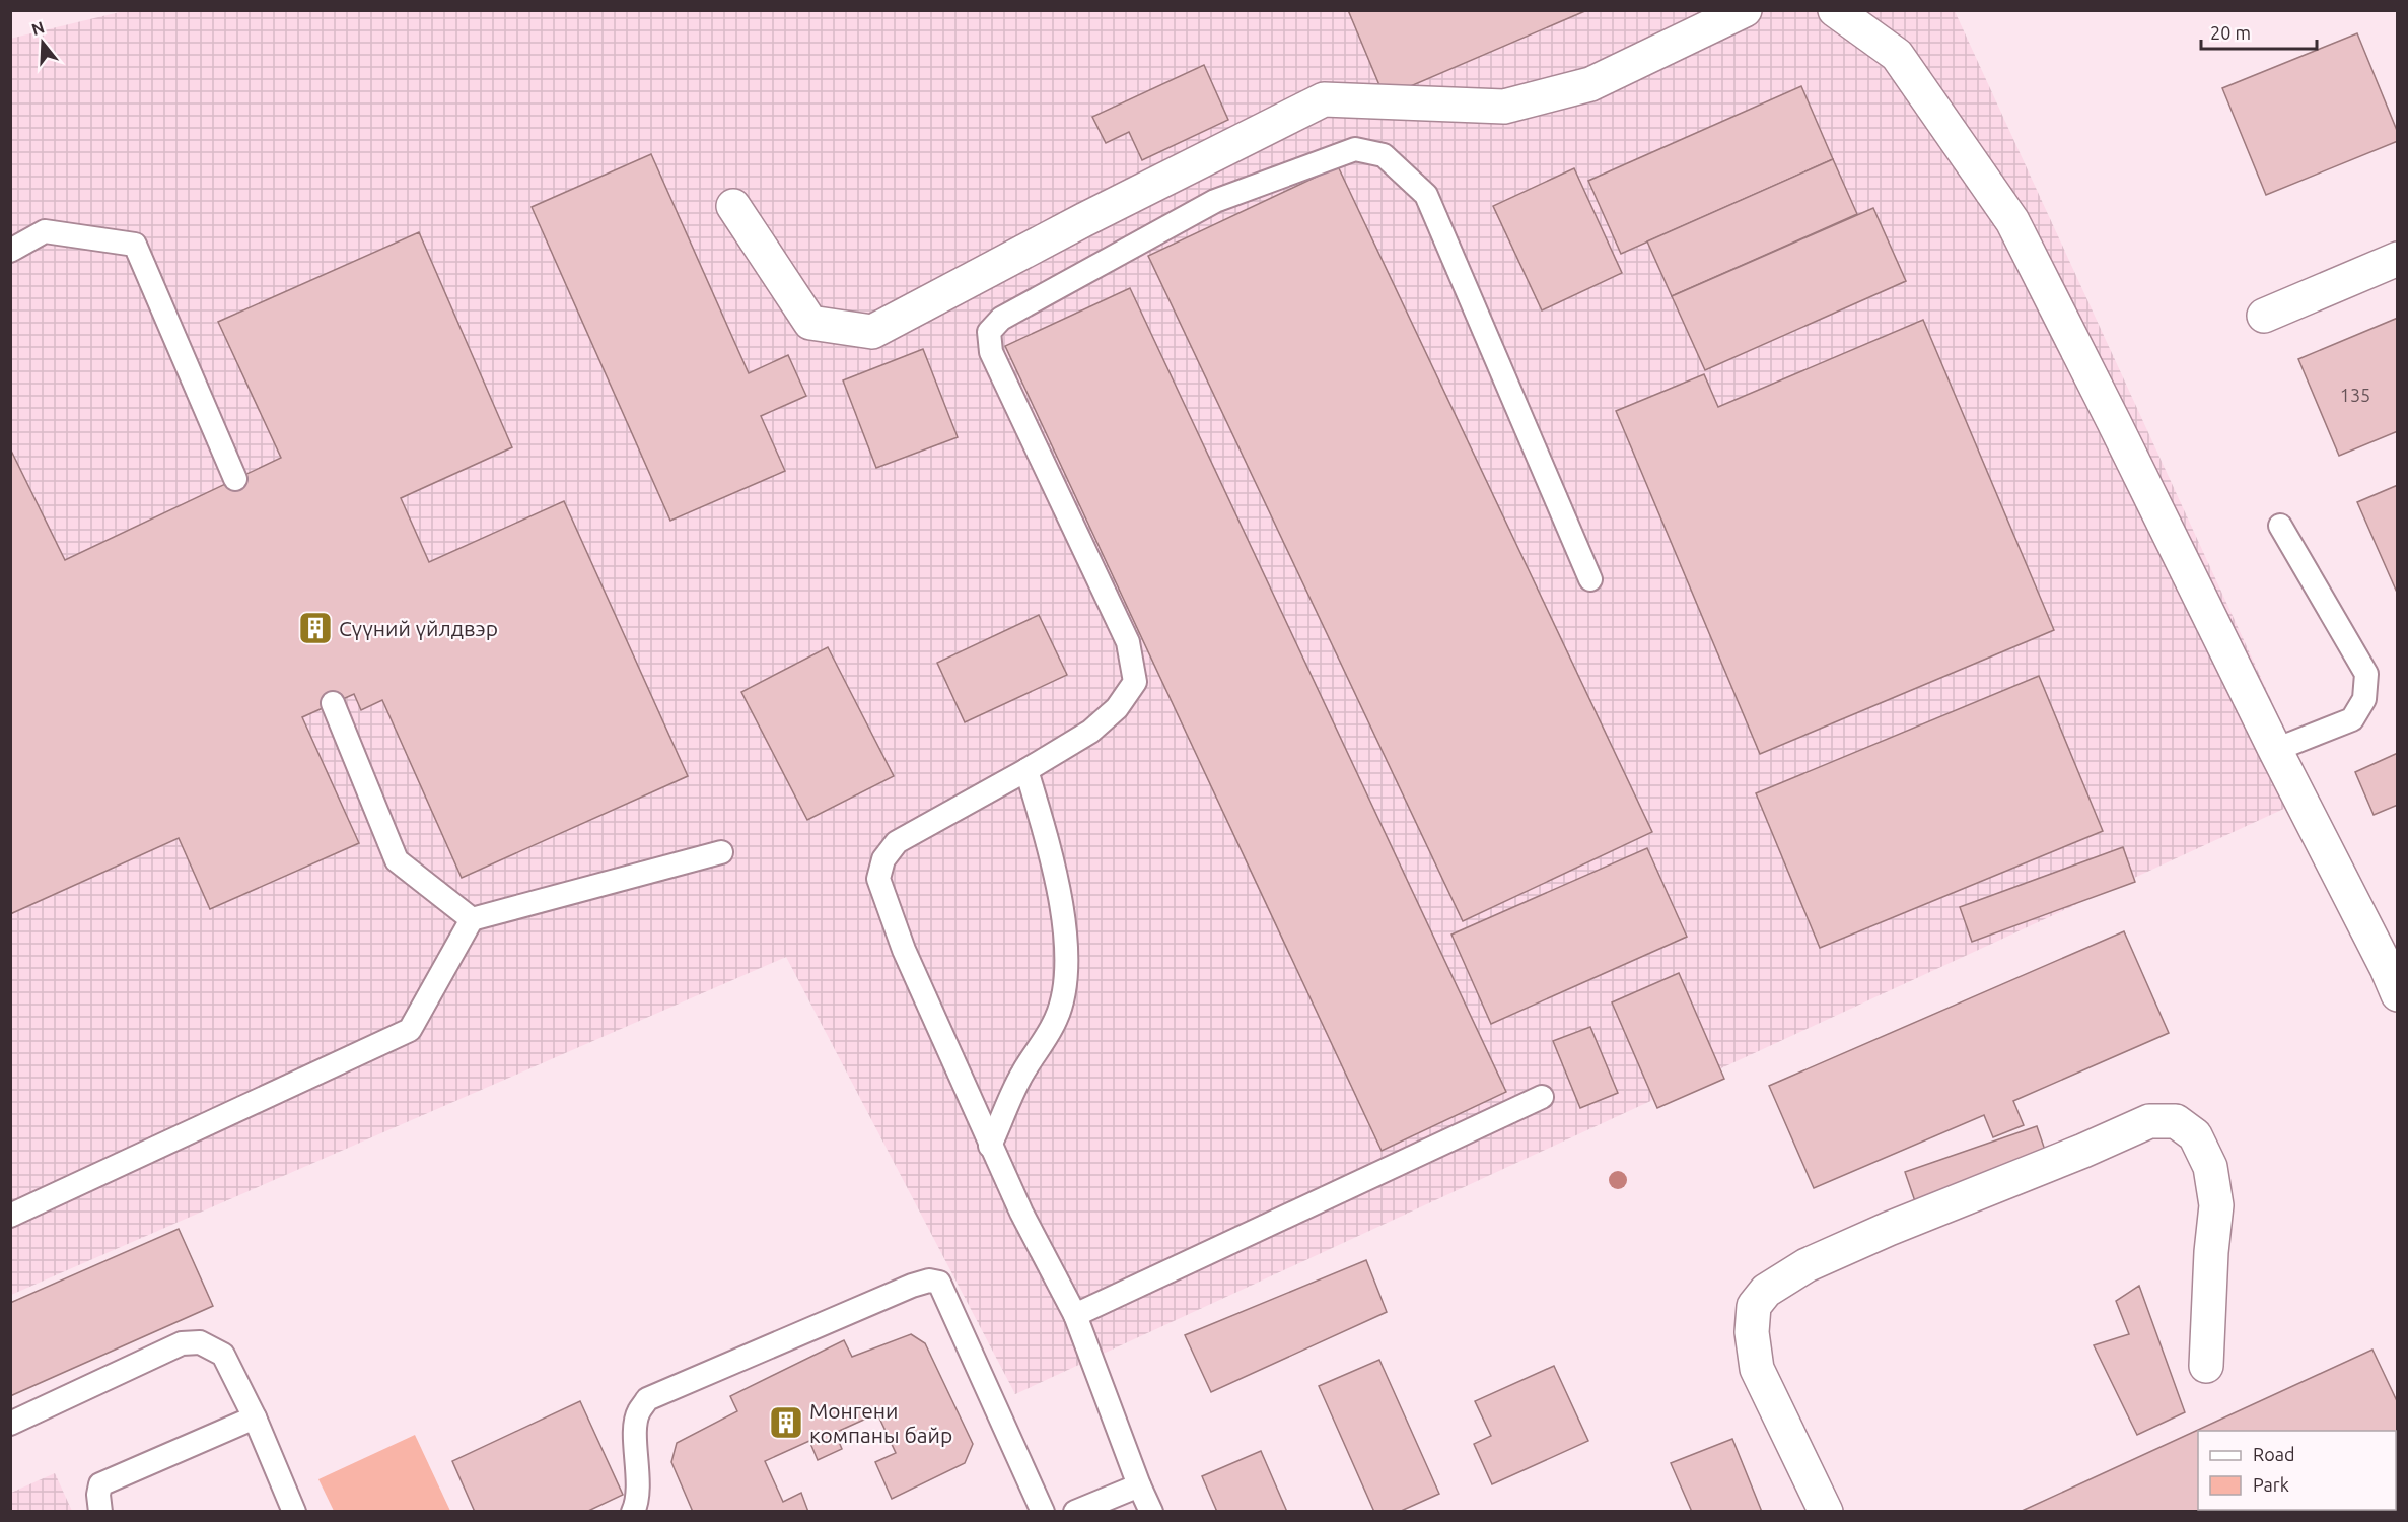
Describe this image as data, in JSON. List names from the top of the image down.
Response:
{
  "places": {
    "building": ["Сүүний үйлдвэр", "Монгени компаны байр"]
  },
  "house_numbers": ["135"],
  "legend": ["Road", "Park"],
  "scale_bar": "20 m",
  "north": "top"
}
